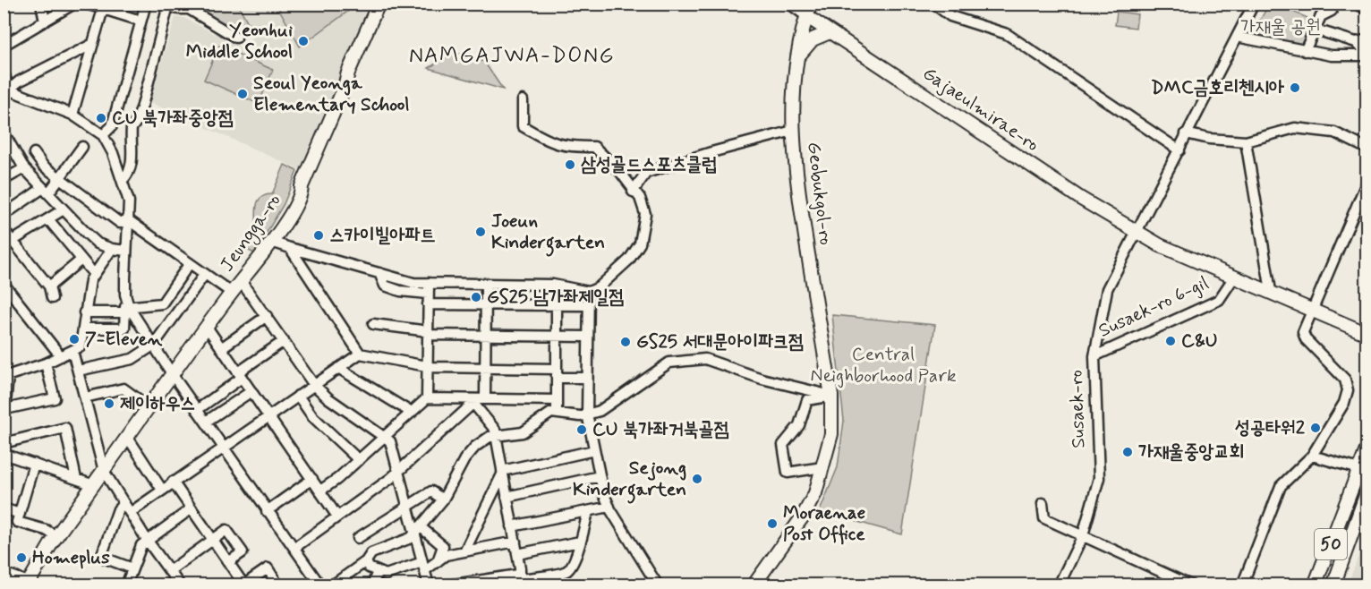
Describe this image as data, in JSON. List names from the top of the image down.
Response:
{
  "streets": {
    "main road": [
      "Gajaeulmirae-ro",
      "Geobukgol-ro",
      "Jeungga-ro",
      "Susaek-ro 6-gil",
      "50"
    ],
    "street": ["Susaek-ro"]
  },
  "crossings": [
    ["Gajaeulmirae-ro", "Geobukgol-ro"],
    ["Gajaeulmirae-ro", "Susaek-ro 6-gil"],
    ["Gajaeulmirae-ro", "Susaek-ro"],
    ["Susaek-ro 6-gil", "Susaek-ro"]
  ],
  "districts": ["NAMGAJWA-DONG"],
  "parks": ["가재울 공원", "Central Neighborhood Park"],
  "places": [
    "Yeonhui Middle School",
    "DMC금호리첸시아",
    "Seoul Yeonga Elementary School",
    "CU 북가좌중앙점",
    "삼성골드스포츠클럽",
    "Joeun Kindergarten",
    "스카이빌아파트",
    "GS25 남가좌제일점",
    "7-Eleven",
    "C&U",
    "GS25 서대문아이파크점",
    "제이하우스",
    "성공타워2",
    "CU 북가좌거북골점",
    "가재울중앙교회",
    "Sejong Kindergarten",
    "Moraenae Post Office",
    "Homeplus"
  ]
}
